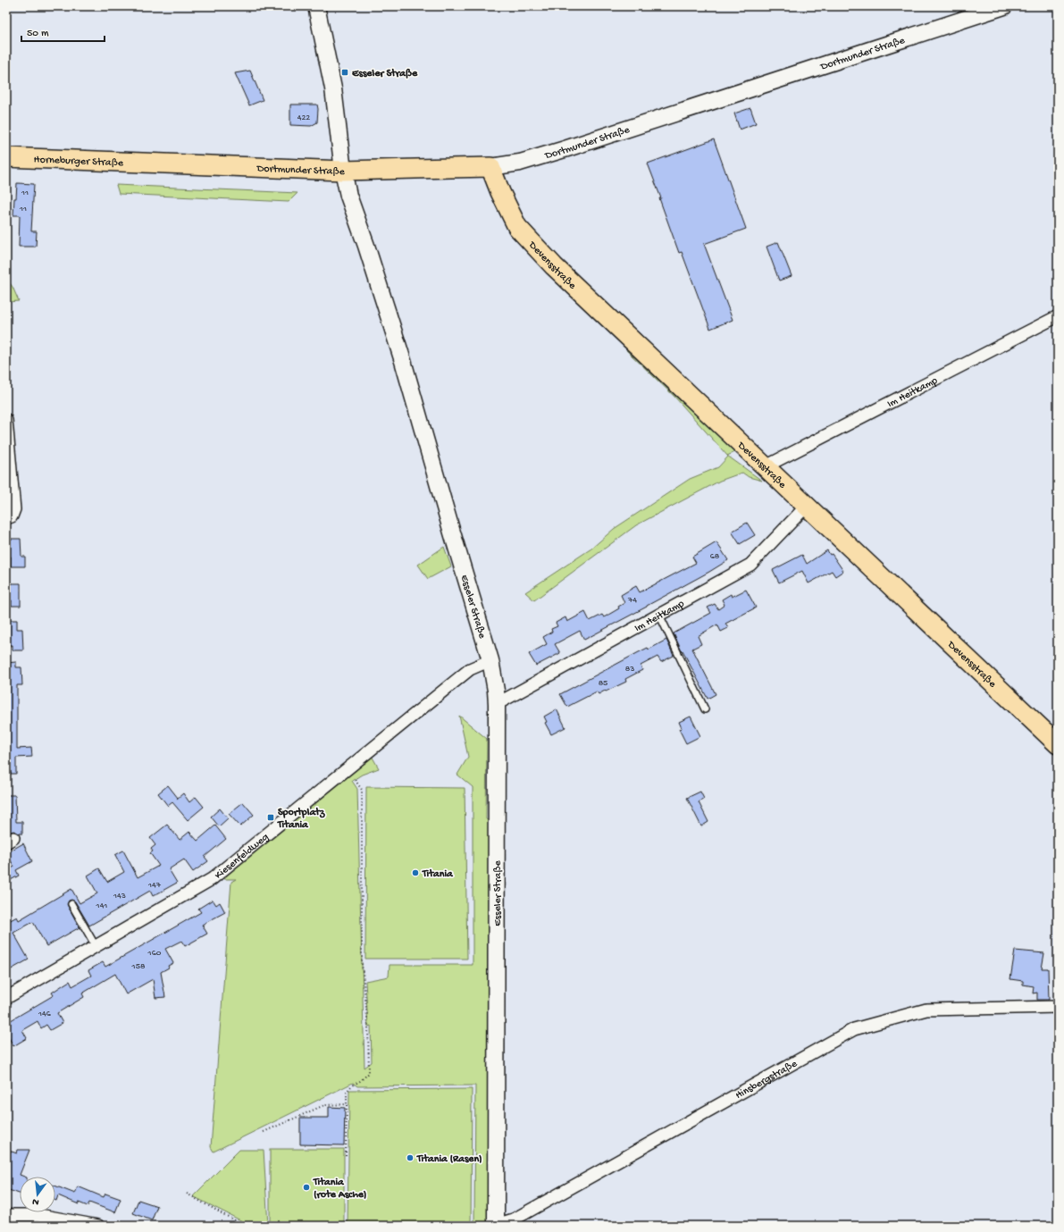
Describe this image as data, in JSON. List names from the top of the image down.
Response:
{
  "streets": {
    "main road": [
      "Dortmunder Straße",
      "Horneburger Straße",
      "Devensstraße",
      "Esseler Straße"
    ],
    "street": ["Im Heitkamp", "Kiesenfeldweg", "Hinsbergstraße"]
  },
  "crossings": [
    ["Dortmunder Straße", "Horneburger Straße"],
    ["Dortmunder Straße", "Devensstraße"],
    ["Dortmunder Straße", "Esseler Straße"],
    ["Devensstraße", "Im Heitkamp"],
    ["Im Heitkamp", "Esseler Straße"],
    ["Esseler Straße", "Kiesenfeldweg"],
    ["Esseler Straße", "Hinsbergstraße"]
  ],
  "places": {
    "transit": ["Esseler Straße", "Sportplatz Titania"],
    "other": ["Titania", "Titania (Rasen)", "Titania (rote Asche)"]
  },
  "house_numbers": [
    "422",
    "11",
    "11",
    "68",
    "74",
    "83",
    "85",
    "147",
    "143",
    "141",
    "160",
    "158",
    "146"
  ],
  "scale_bar": "50 m",
  "north": "bottom"
}
